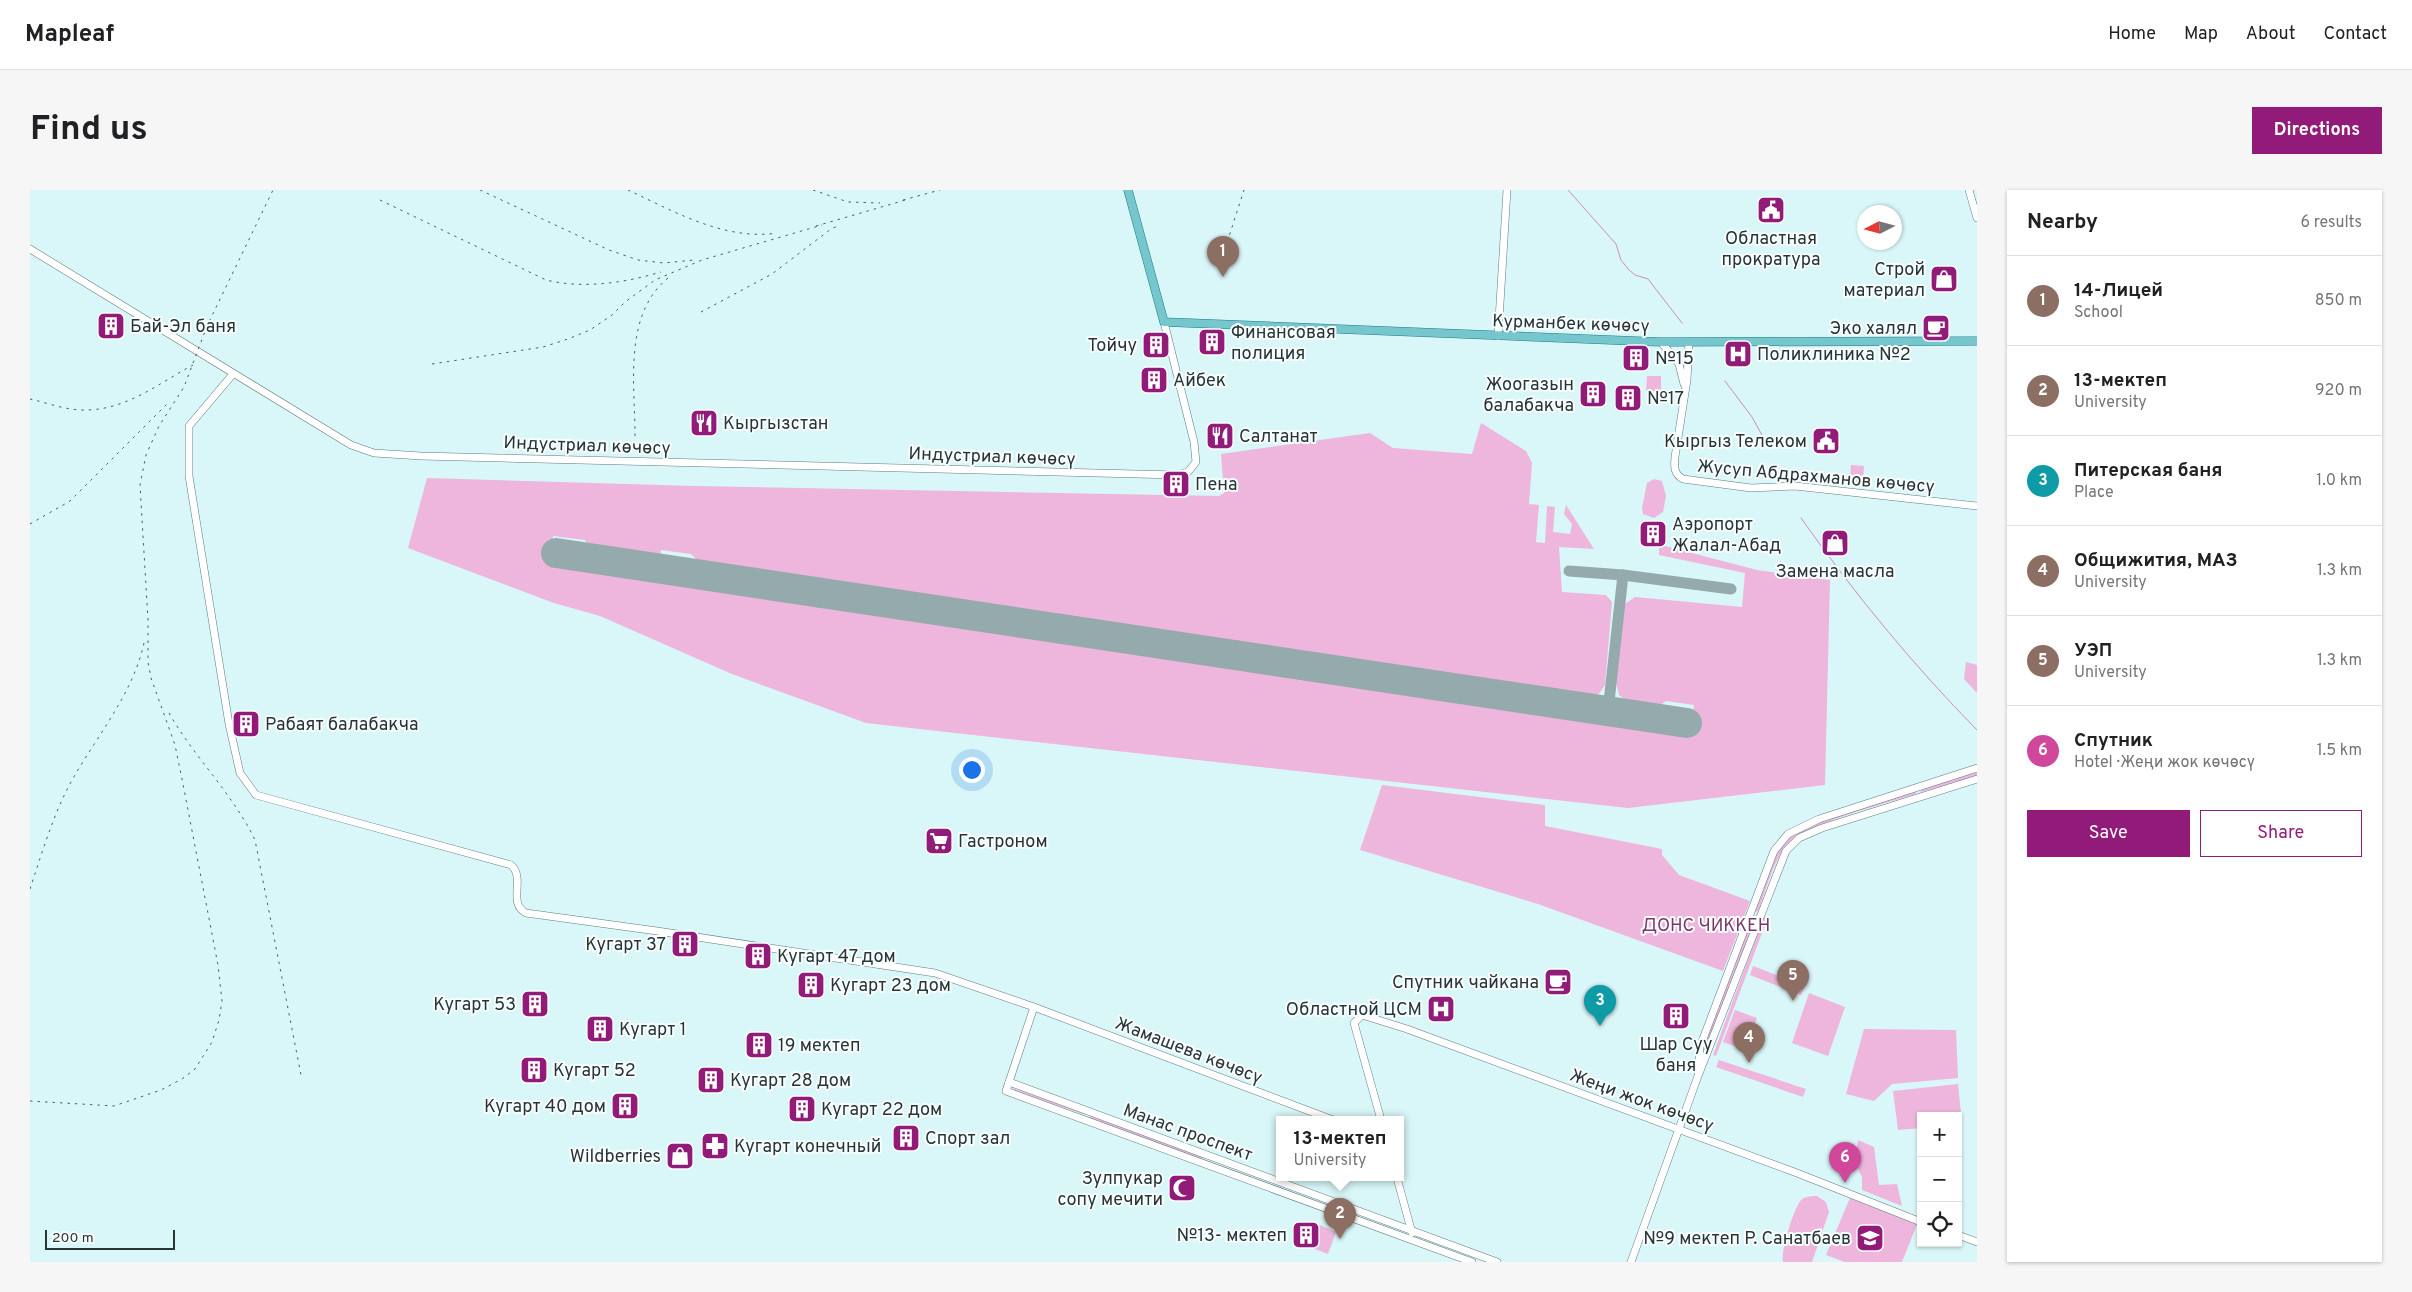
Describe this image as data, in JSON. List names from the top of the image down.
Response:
{
  "streets": {
    "main road": [
      "Курманбек көчөсү",
      "Индустриал көчөсү",
      "Жусуп Абдрахманов көчөсү",
      "Жамашева көчөсү",
      "Жеңи жок көчөсү",
      "Манас проспект"
    ]
  },
  "crossings": [
    ["Курманбек көчөсү", "Индустриал көчөсү"],
    ["Индустриал көчөсү", "Жамашева көчөсү"]
  ],
  "parks": ["ДОНС ЧИККЕН"],
  "places": {
    "public building": ["Областная прократура", "Кыргыз Телеком"],
    "shop": ["Строй материал", "Замена масла", "Wildberries"],
    "building": [
      "Бай-Эл баня",
      "Финансовая полиция",
      "Тойчу",
      "№15",
      "Айбек",
      "Жоогазын балабакча",
      "№17",
      "Пена",
      "Аэропорт Жалал-Абад",
      "Рабаят балабакча",
      "Кугарт 37",
      "Кугарт 47 дом",
      "Кугарт 23 дом",
      "Кугарт 53",
      "Шар Суу баня",
      "Кугарт 1",
      "19 мектеп",
      "Кугарт 52",
      "Кугарт 28 дом",
      "Кугарт 40 дом",
      "Кугарт 22 дом",
      "Спорт зал",
      "№13- мектеп"
    ],
    "cafe": ["Эко халял", "Спутник чайкана"],
    "hospital": ["Поликлиника №2", "Областной ЦСМ"],
    "restaurant": ["Кыргызстан", "Салтанат"],
    "supermarket": ["Гастроном"],
    "pharmacy": ["Кугарт конечный"],
    "mosque": ["Зулпукар сопу мечити"],
    "school or university": ["№9 мектеп Р. Санатбаев"]
  },
  "scale_bar": "200 m",
  "north": "left",
  "page": {
    "header": "Mapleaf",
    "nav": [
      "Home",
      "Map",
      "About",
      "Contact"
    ],
    "buttons": [
      "Directions",
      ["Save", "Share"]
    ],
    "title": "Find us",
    "heading": ["Nearby", "6 results"],
    "pins": [
      "1",
      "5",
      "3",
      "4",
      "6",
      "2"
    ],
    "list": [
      {
        "mark": "1",
        "name": "14-Лицей",
        "note": "School",
        "value": "850 m"
      },
      {
        "mark": "2",
        "name": "13-мектеп",
        "note": "University",
        "value": "920 m"
      },
      {
        "mark": "3",
        "name": "Питерская баня",
        "note": "Place",
        "value": "1.0 km"
      },
      {
        "mark": "4",
        "name": "Общижития, МАЗ",
        "note": "University",
        "value": "1.3 km"
      },
      {
        "mark": "5",
        "name": "УЭП",
        "note": "University",
        "value": "1.3 km"
      },
      {
        "mark": "6",
        "name": "Спутник",
        "note": "Hotel · Жеңи жок көчөсү",
        "value": "1.5 km"
      }
    ],
    "map_buttons": ["+", "−"],
    "popup": ["13-мектеп", "University"],
    "scale": "200 m"
  }
}
